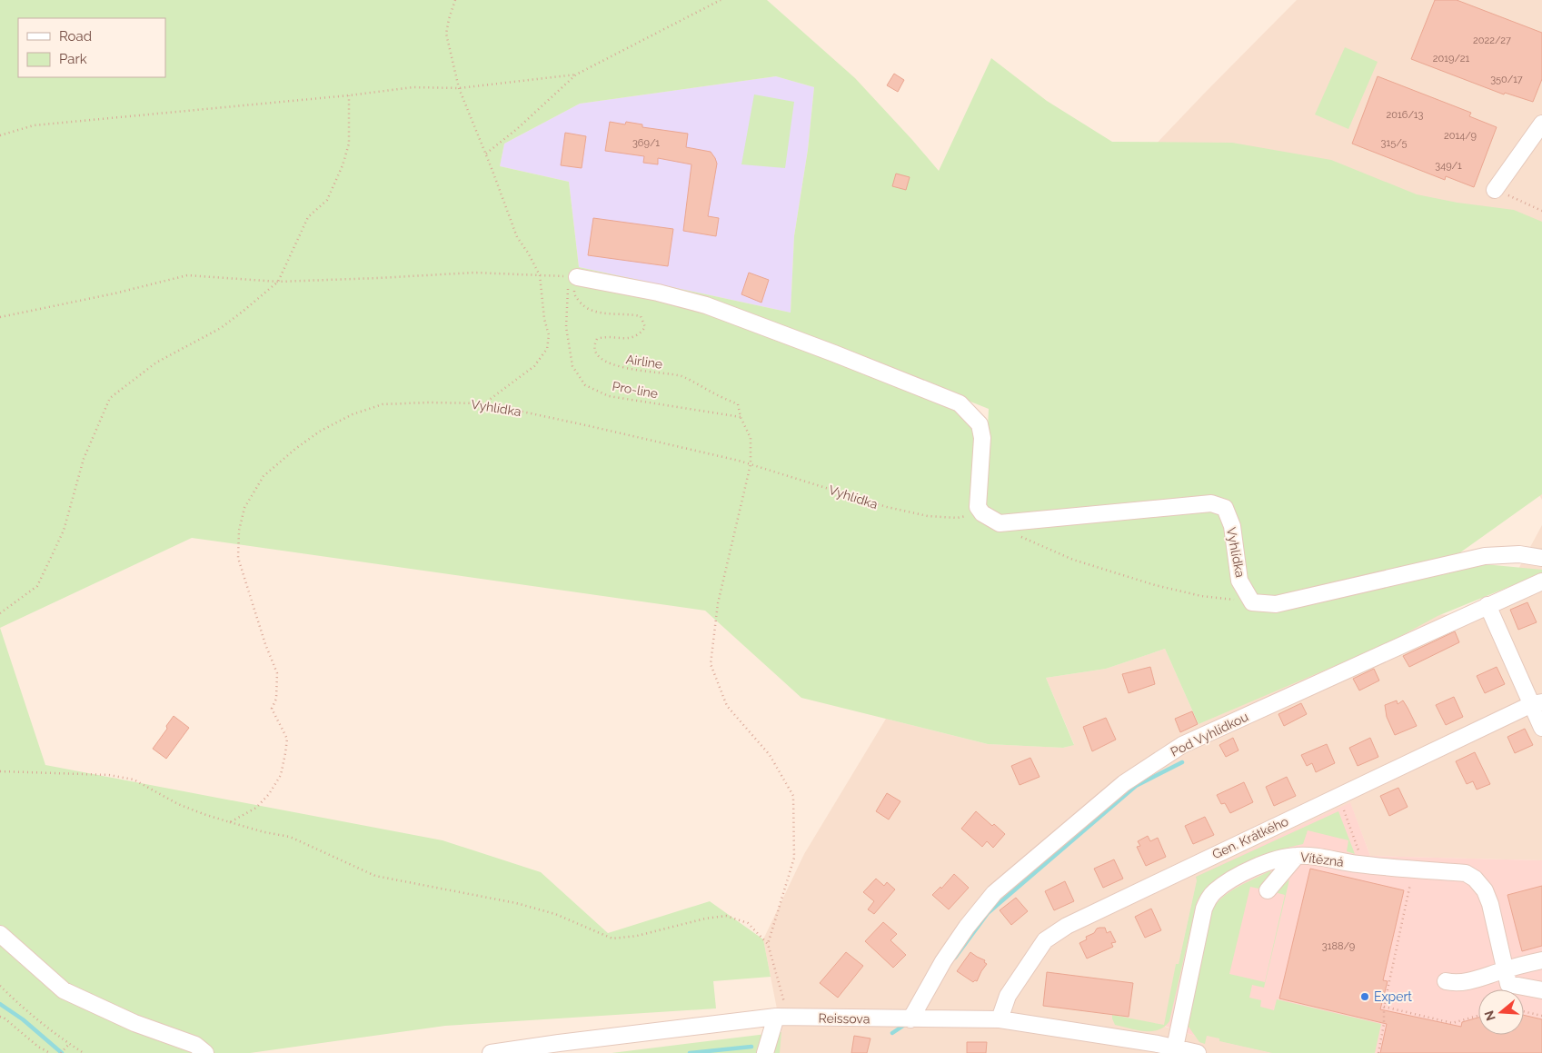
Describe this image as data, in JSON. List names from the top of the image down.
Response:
{
  "streets": {
    "street": [
      "Vyhlídka",
      "Pod Vyhlídkou",
      "Gen. Krátkého",
      "Vítězná",
      "Reissova"
    ],
    "path": ["Airline", "Pro-line"]
  },
  "crossings": [
    ["Airline", "Pro-line"],
    ["Pod Vyhlídkou", "Reissova"],
    ["Gen. Krátkého", "Reissova"],
    ["Vítězná", "Reissova"]
  ],
  "places": ["Expert"],
  "house_numbers": [
    "2022/27",
    "2019/21",
    "350/17",
    "2016/13",
    "2014/9",
    "369/1",
    "315/5",
    "349/1",
    "3188/9"
  ],
  "legend": ["Road", "Park"],
  "north": "left"
}
